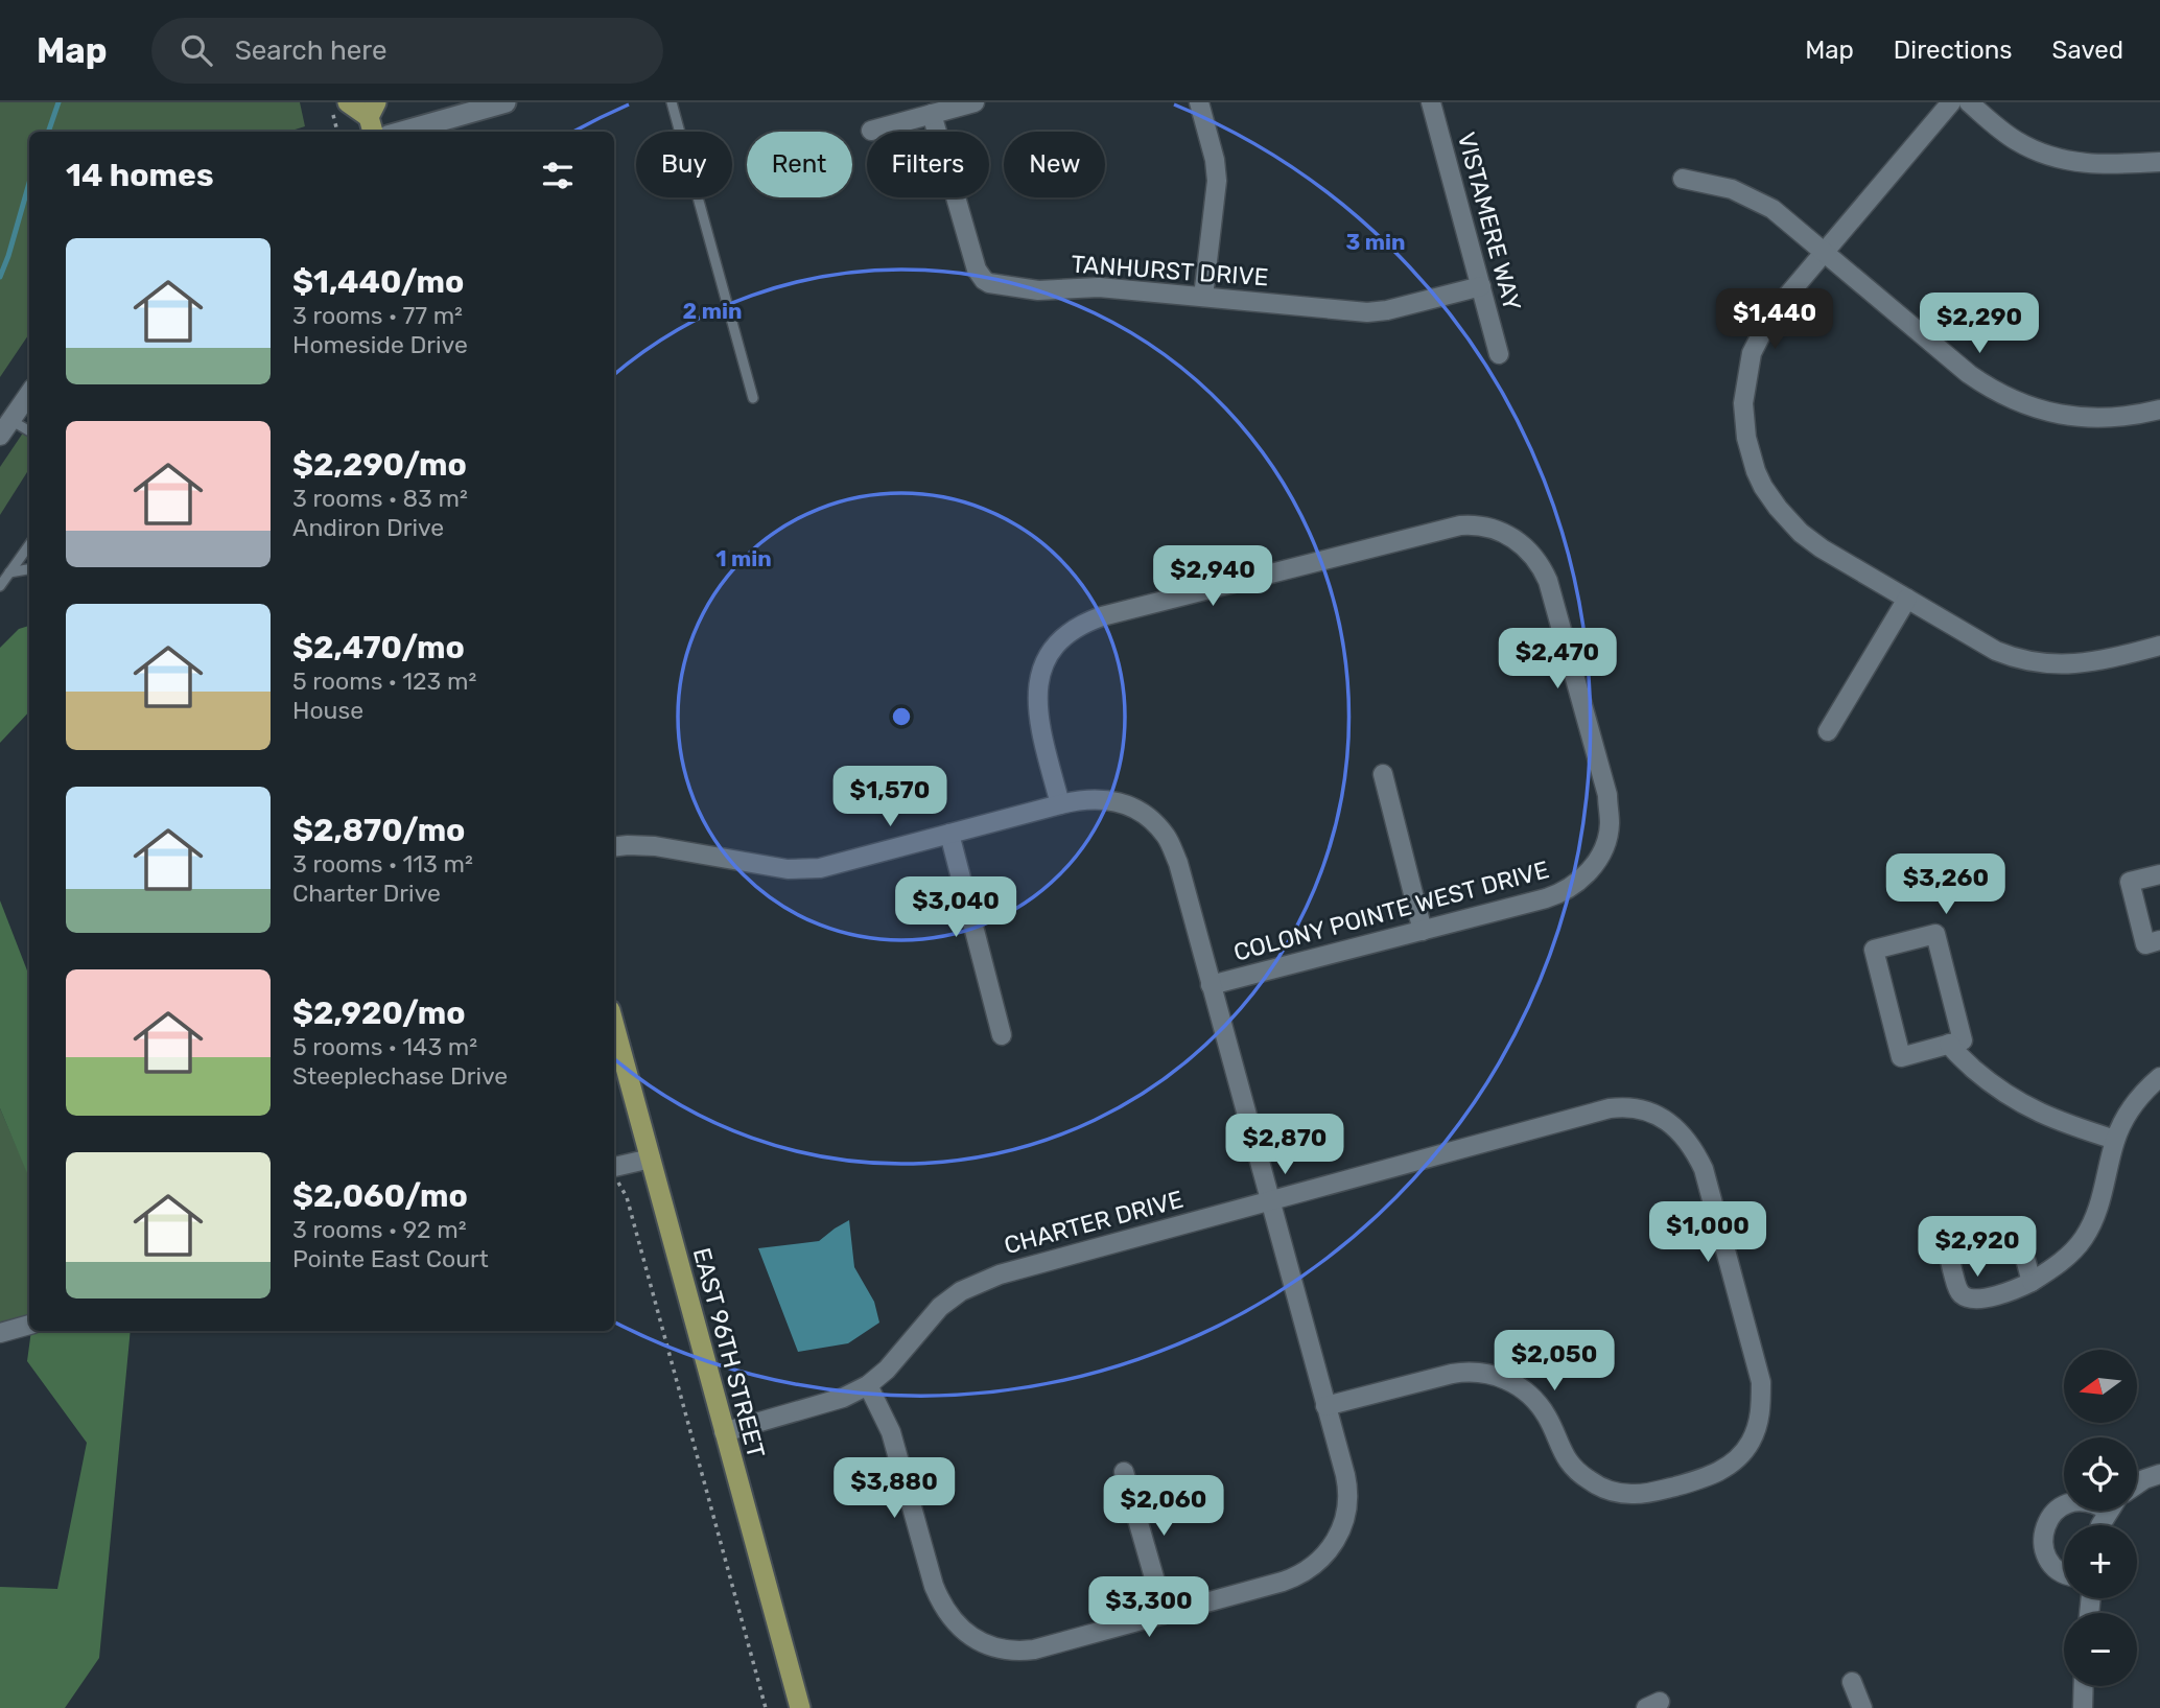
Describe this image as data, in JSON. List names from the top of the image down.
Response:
{
  "streets": {
    "main road": ["EAST 96TH STREET"],
    "street": [
      "VISTAMERE WAY",
      "TANHURST DRIVE",
      "COLONY POINTE WEST DRIVE",
      "CHARTER DRIVE"
    ]
  },
  "crossings": [
    ["VISTAMERE WAY", "TANHURST DRIVE"],
    ["CHARTER DRIVE", "EAST 96TH STREET"]
  ],
  "north": "left",
  "page": {
    "header": "Map",
    "search": "Search here",
    "nav": ["Map", "Directions", "Saved"],
    "chip": [
      "Buy",
      "Rent",
      "Filters",
      "New"
    ],
    "heading": "14 homes",
    "list": [
      {
        "name": "$1,440/mo",
        "note": "3 rooms · 77 m² · Homeside Drive"
      },
      {
        "name": "$2,290/mo",
        "note": "3 rooms · 83 m² · Andiron Drive"
      },
      {
        "name": "$2,470/mo",
        "note": "5 rooms · 123 m² · House"
      },
      {
        "name": "$2,870/mo",
        "note": "3 rooms · 113 m² · Charter Drive"
      },
      {
        "name": "$2,920/mo",
        "note": "5 rooms · 143 m² · Steeplechase Drive"
      },
      {
        "name": "$2,060/mo",
        "note": "3 rooms · 92 m² · Pointe East Court"
      }
    ],
    "price": [
      "$1,440",
      "$2,290",
      "$2,940",
      "$2,470",
      "$1,570",
      "$3,260",
      "$3,040",
      "$2,870",
      "$1,000",
      "$2,920",
      "$2,050",
      "$3,880",
      "$2,060",
      "$3,300"
    ],
    "map_buttons": ["+", "−"]
  },
  "rings": ["3 min", "2 min", "1 min"]
}
